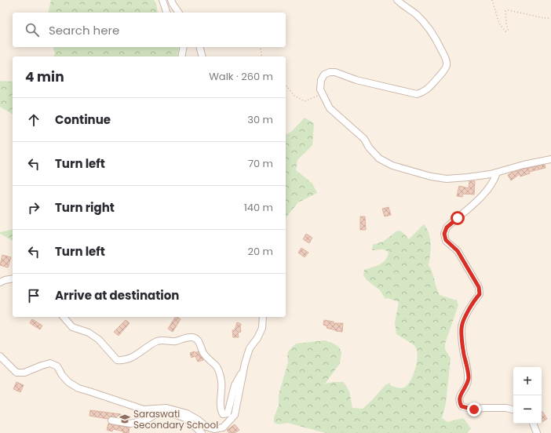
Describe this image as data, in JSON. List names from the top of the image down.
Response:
{
  "places": {
    "school or university": ["Saraswati Secondary School"]
  },
  "page": {
    "search": "Search here",
    "heading": ["4 min", "Walk · 260 m"],
    "list": [
      ["Continue", "30 m"],
      ["Turn left", "70 m"],
      ["Turn right", "140 m"],
      ["Turn left", "20 m"],
      "Arrive at destination"
    ],
    "map_buttons": ["+", "−"]
  }
}
